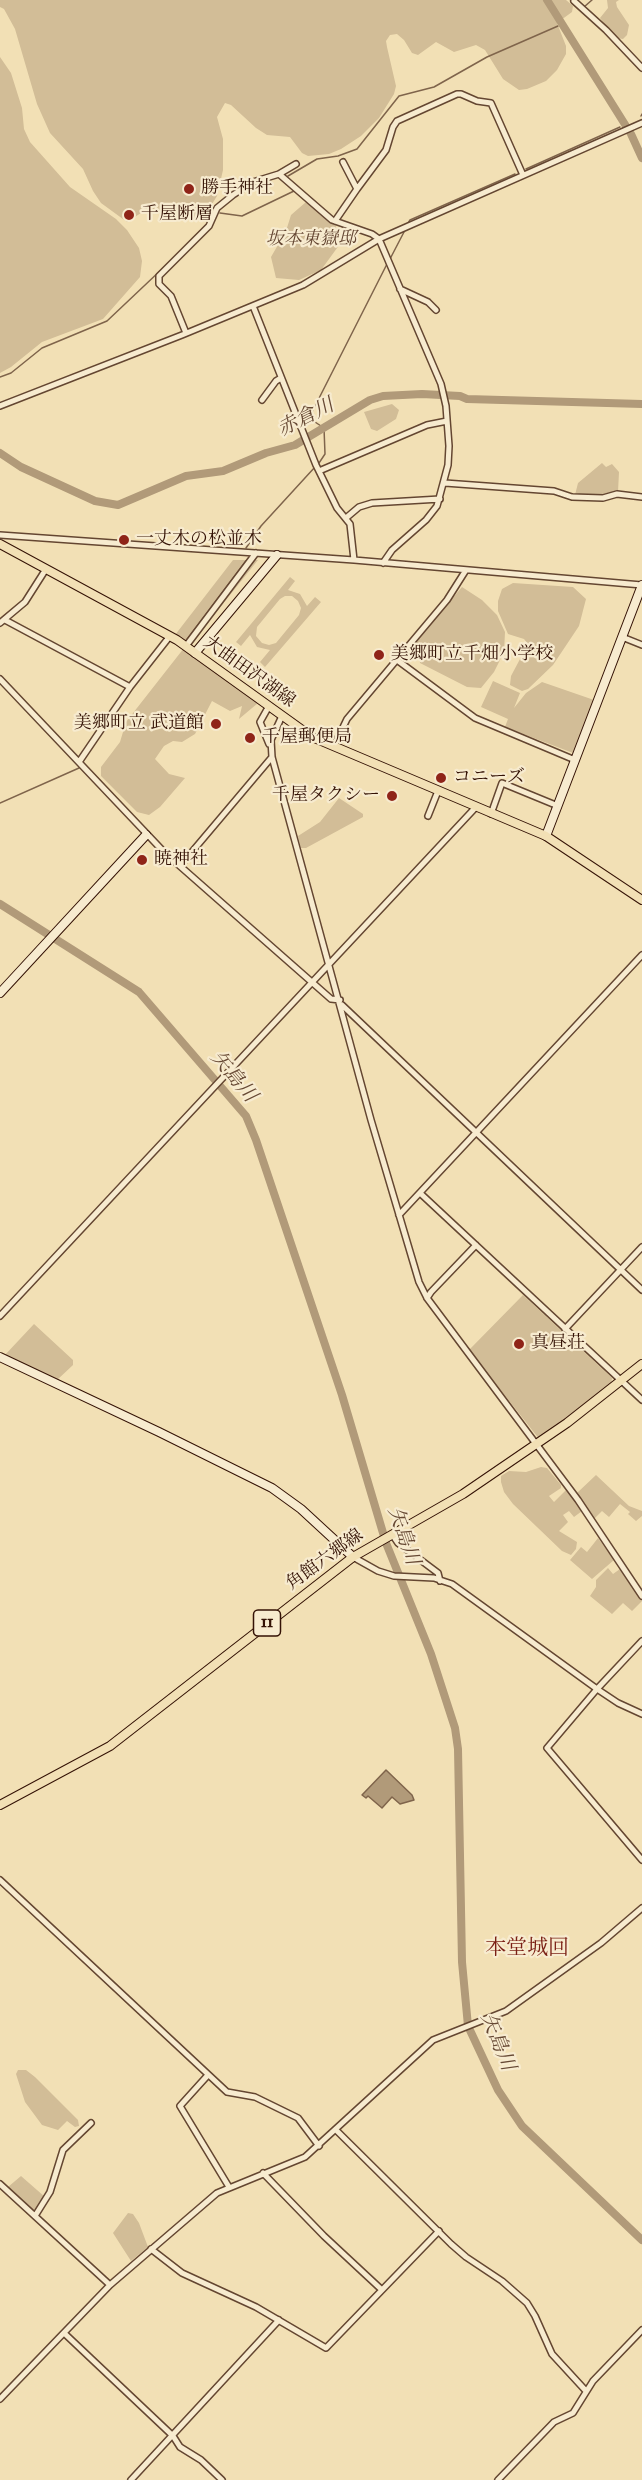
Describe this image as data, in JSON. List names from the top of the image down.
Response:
{
  "streets": {
    "main road": ["大曲田沢湖線", "角館六郷線", "11"]
  },
  "districts": ["本堂城回"],
  "water": ["赤倉川", "矢島川"],
  "parks": ["坂本東嶽邸"],
  "places": [
    "勝手神社",
    "千屋断層",
    "一丈木の松並木",
    "美郷町立千畑小学校",
    "美郷町立 武道館",
    "千屋郵便局",
    "コニーズ",
    "千屋タクシー",
    "暁神社",
    "真昼荘"
  ]
}
